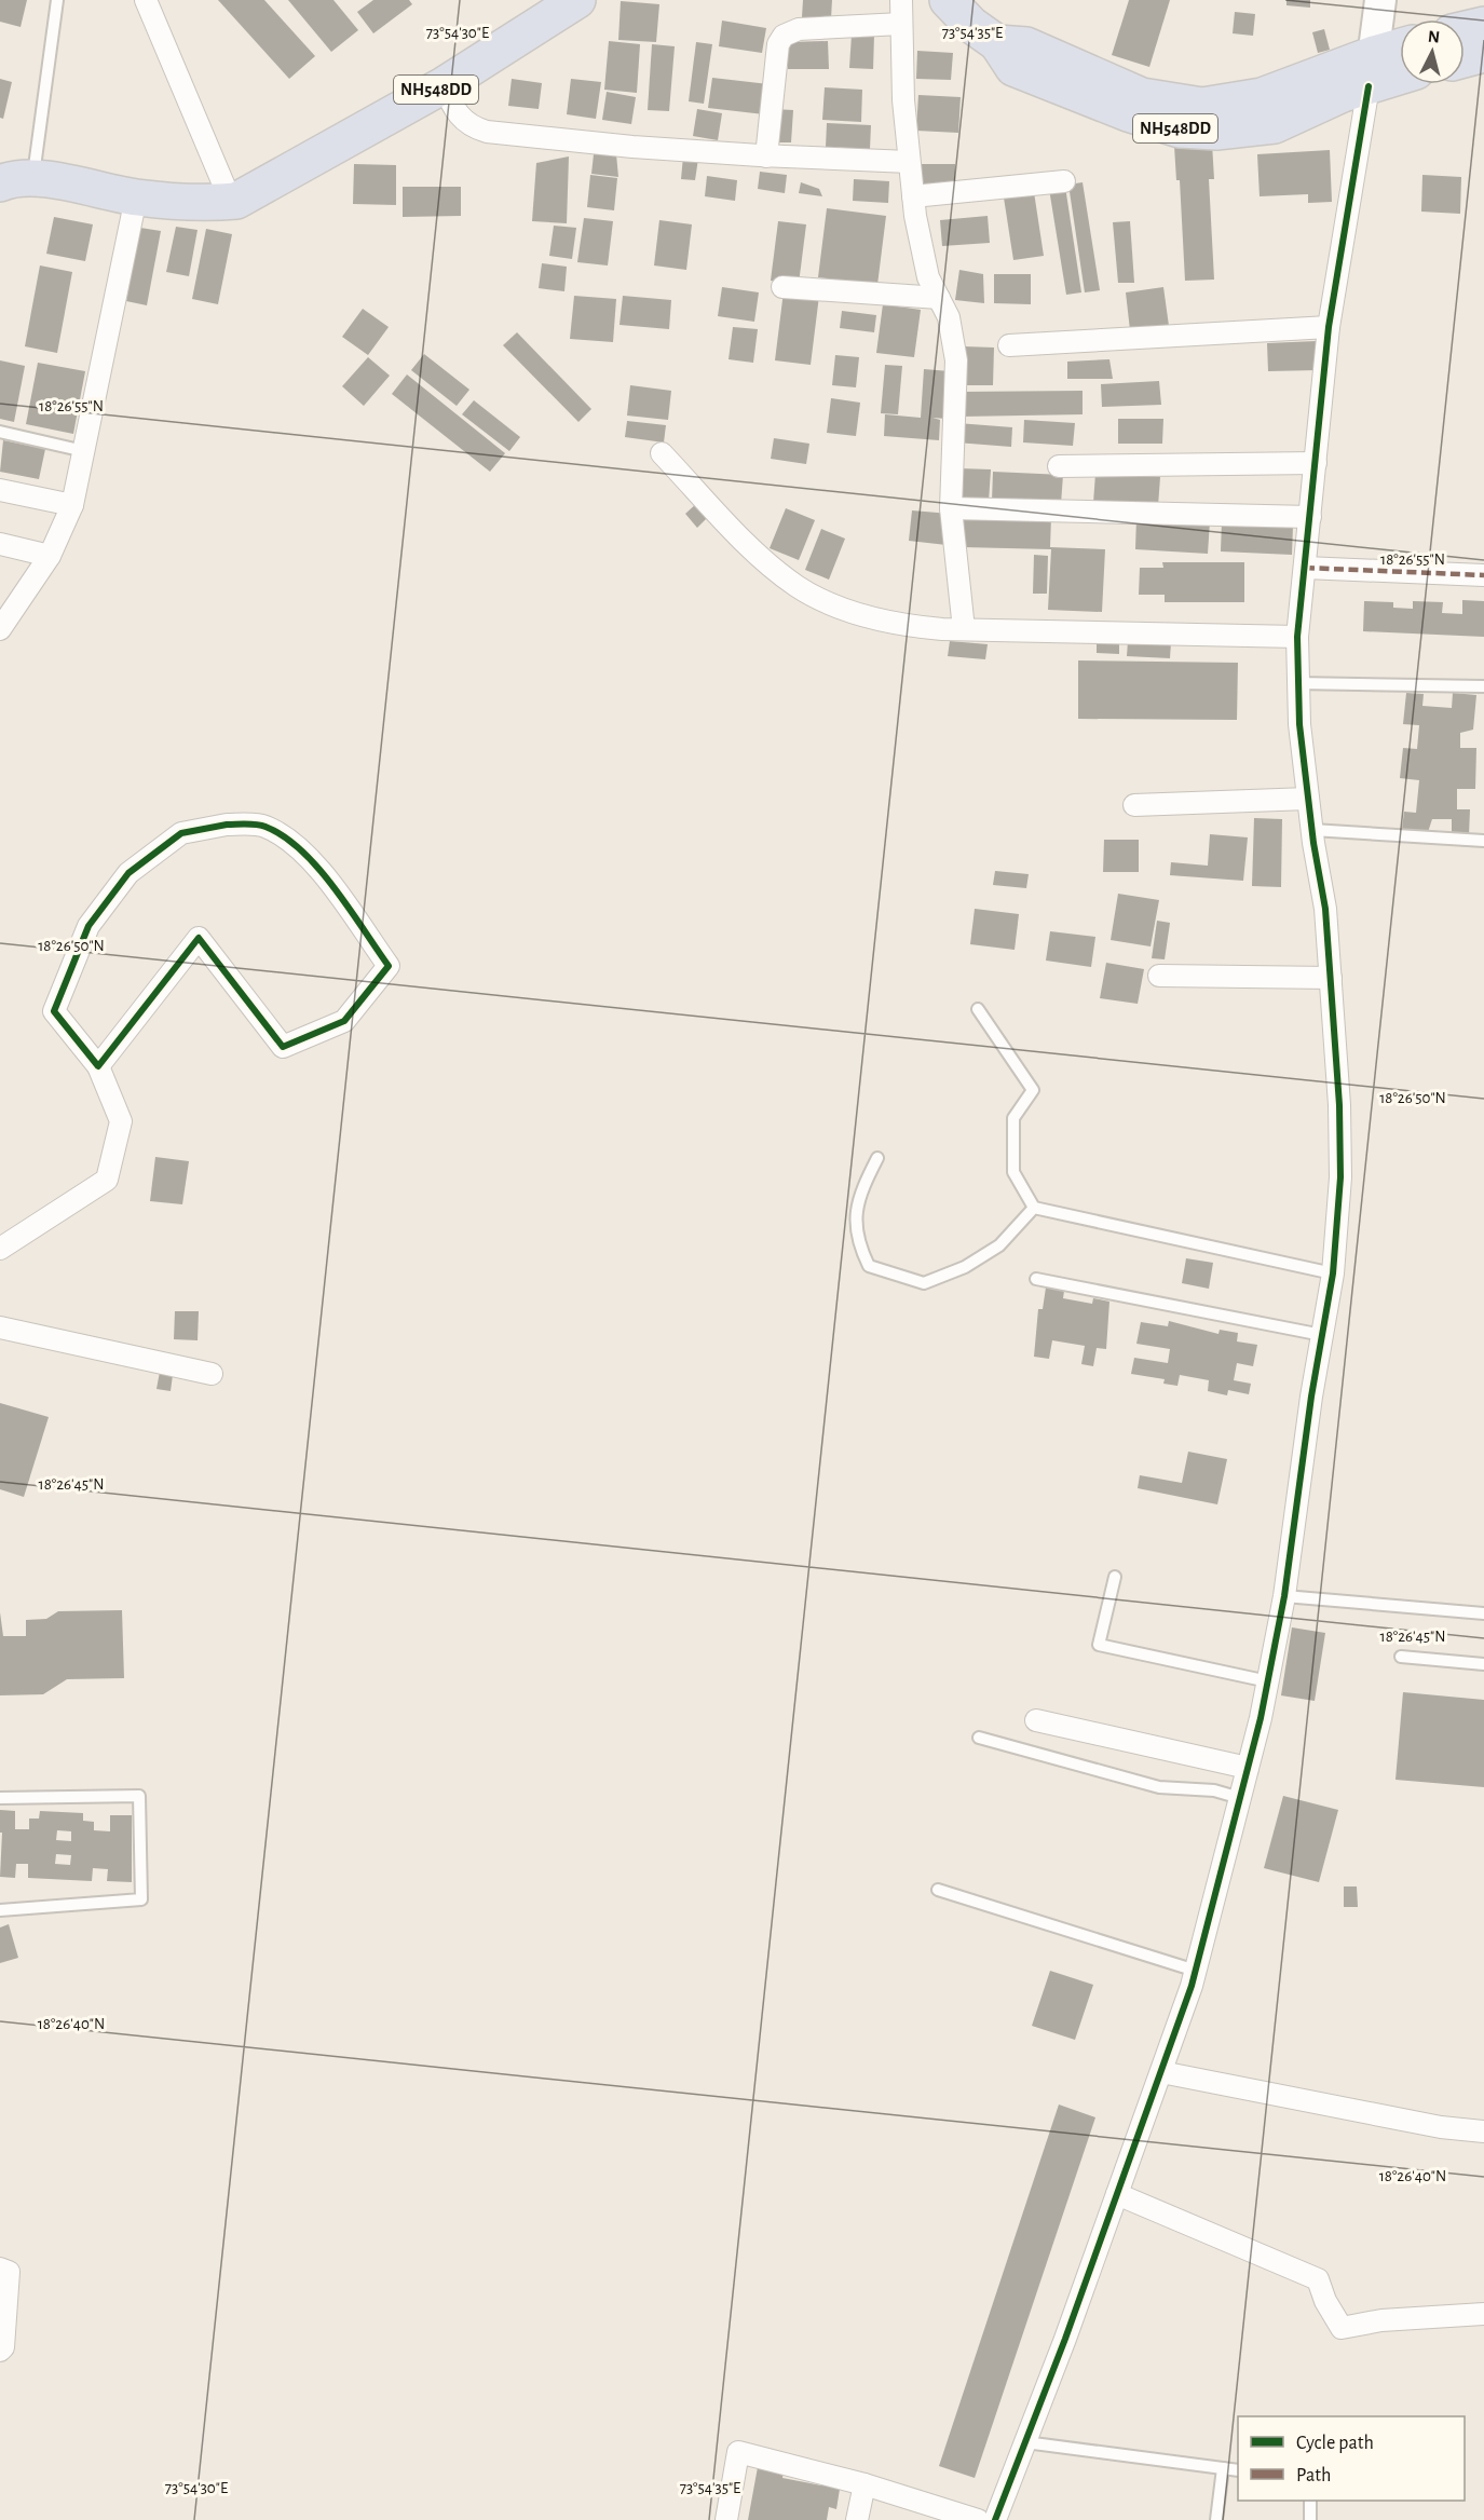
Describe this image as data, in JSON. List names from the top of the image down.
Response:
{
  "streets": {
    "highway": ["NH548DD"]
  },
  "legend": ["Cycle path", "Path"],
  "north": "top",
  "coordinates": [
    "73°54'30\"E",
    "73°54'35\"E",
    "18°26'55\"N",
    "18°26'50\"N",
    "18°26'45\"N",
    "18°26'40\"N"
  ]
}
